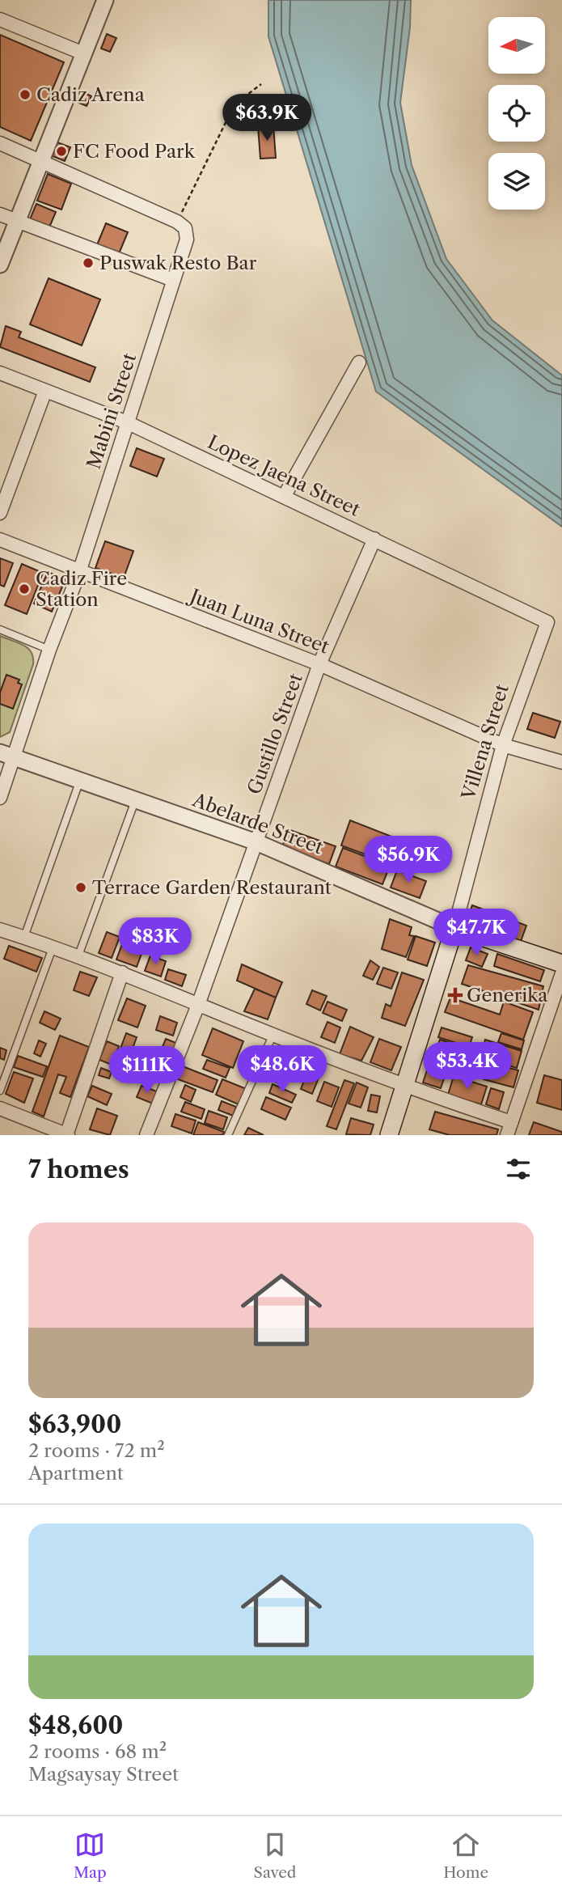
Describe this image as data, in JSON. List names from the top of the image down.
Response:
{
  "streets": {
    "main road": ["Villena Street", "Abelarde Street"],
    "street": [
      "Mabini Street",
      "Lopez Jaena Street",
      "Juan Luna Street",
      "Gustillo Street"
    ]
  },
  "crossings": [
    ["Mabini Street", "Lopez Jaena Street"],
    ["Mabini Street", "Juan Luna Street"],
    ["Mabini Street", "Abelarde Street"],
    ["Lopez Jaena Street", "Gustillo Street"],
    ["Lopez Jaena Street", "Villena Street"],
    ["Juan Luna Street", "Gustillo Street"],
    ["Juan Luna Street", "Villena Street"],
    ["Gustillo Street", "Abelarde Street"],
    ["Villena Street", "Abelarde Street"]
  ],
  "places": {
    "other": [
      "Cadiz Arena",
      "FC Food Park",
      "Puswak Resto Bar",
      "Cadiz Fire Station",
      "Terrace Garden Restaurant"
    ],
    "health": ["Generika"]
  },
  "north": "left",
  "page": {
    "price": [
      "$63.9K",
      "$56.9K",
      "$47.7K",
      "$83K",
      "$53.4K",
      "$48.6K",
      "$111K"
    ],
    "heading": "7 homes",
    "list": [
      {
        "name": "$63,900",
        "note": "2 rooms · 72 m² · Apartment"
      },
      {
        "name": "$48,600",
        "note": "2 rooms · 68 m² · Magsaysay Street"
      }
    ],
    "tabs": ["Map", "Saved", "Home"]
  }
}
